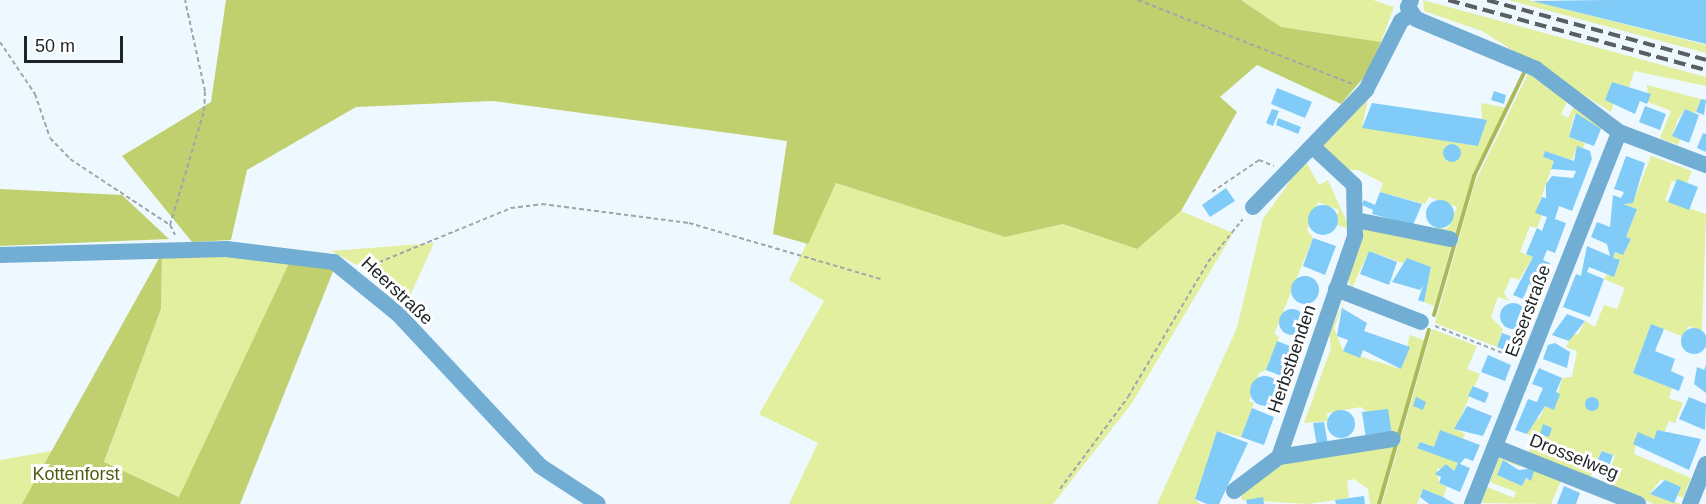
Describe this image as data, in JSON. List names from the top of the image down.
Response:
{
  "streets": {
    "street": [
      "Heerstraße",
      "Esserstraße",
      "Herbstbenden",
      "Drosselweg"
    ]
  },
  "crossings": [
    ["Esserstraße", "Drosselweg"]
  ],
  "parks": ["Kottenforst"],
  "scale_bar": "50 m"
}
